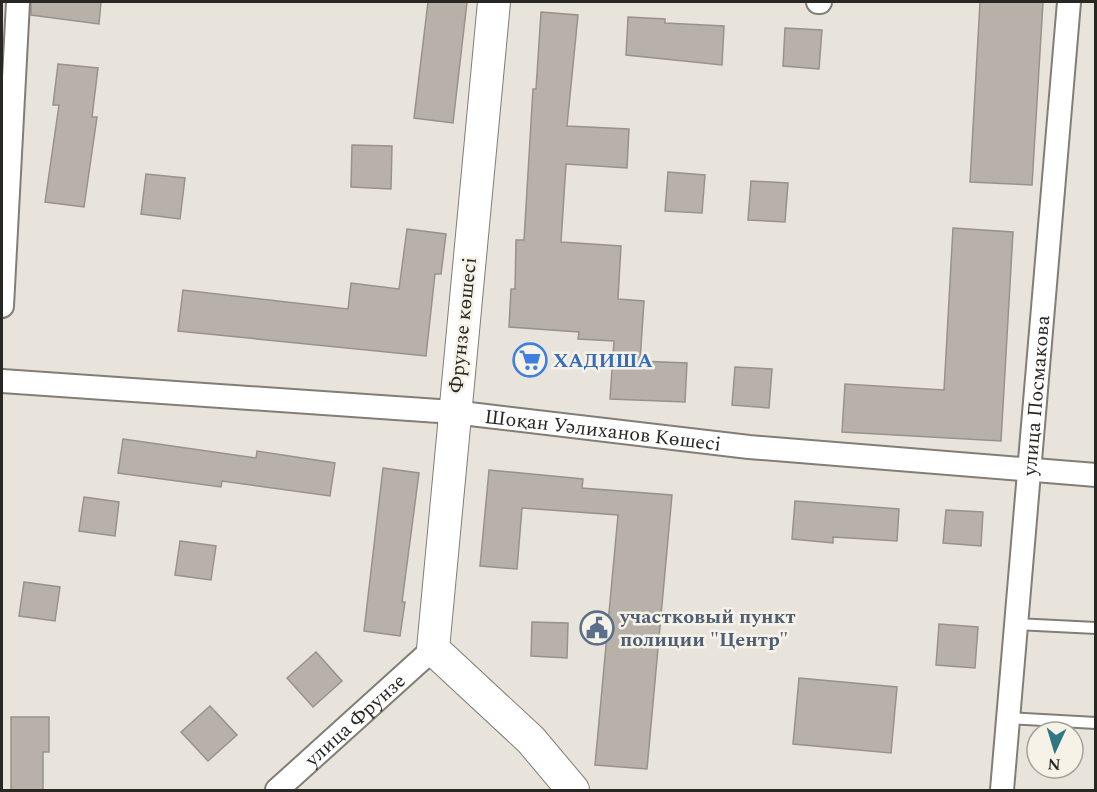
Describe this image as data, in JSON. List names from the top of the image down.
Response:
{
  "streets": {
    "main road": ["Фрунзе көшесі"],
    "street": ["улица Посмакова", "Шоқан Уәлиханов Көшесі", "улица Фрунзе"]
  },
  "crossings": [
    ["Фрунзе көшесі", "Шоқан Уәлиханов Көшесі"],
    ["Фрунзе көшесі", "улица Фрунзе"],
    ["улица Посмакова", "Шоқан Уәлиханов Көшесі"]
  ],
  "places": {
    "supermarket": ["ХАДИША"],
    "public building": ["участковый пункт полиции \"Центр\""]
  },
  "north": "bottom"
}
